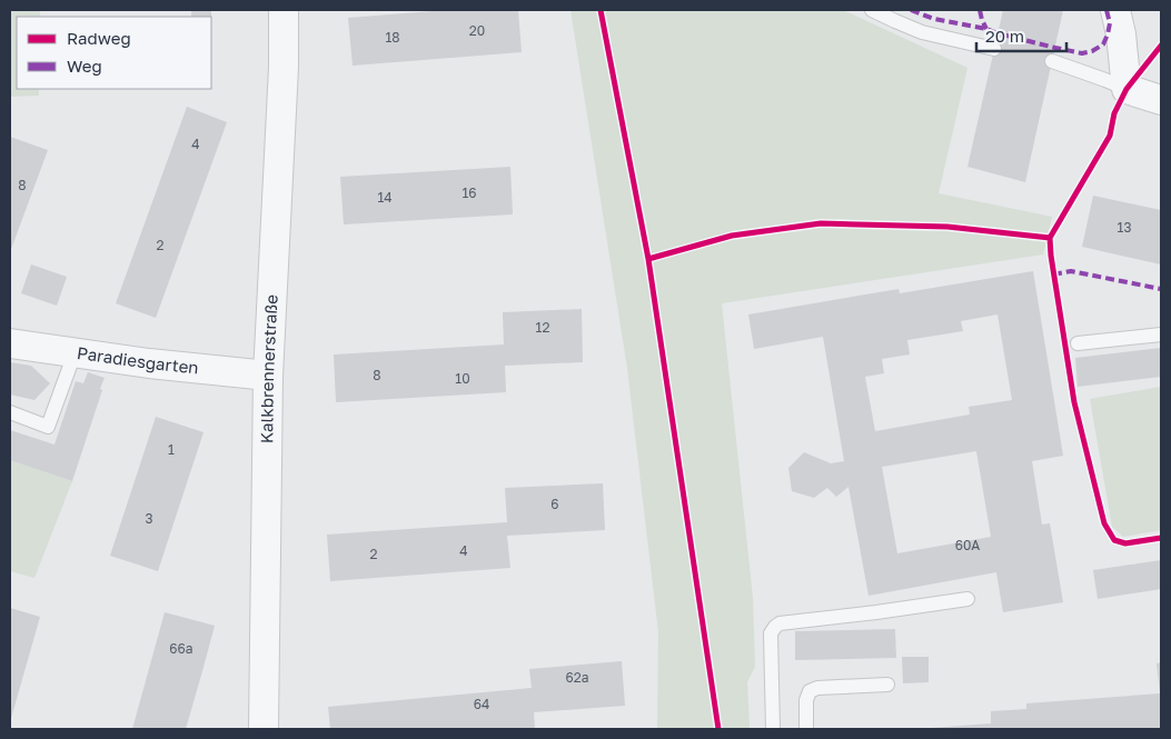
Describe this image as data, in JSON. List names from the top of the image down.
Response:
{
  "streets": {
    "street": ["Paradiesgarten", "Kalkbrennerstraße"]
  },
  "crossings": [
    ["Paradiesgarten", "Kalkbrennerstraße"]
  ],
  "house_numbers": [
    "20",
    "18",
    "4",
    "8",
    "16",
    "14",
    "13",
    "2",
    "12",
    "8",
    "10",
    "1",
    "6",
    "3",
    "60A",
    "4",
    "2",
    "66a",
    "62a",
    "64"
  ],
  "legend": ["Radweg", "Weg"],
  "scale_bar": "20 m"
}
